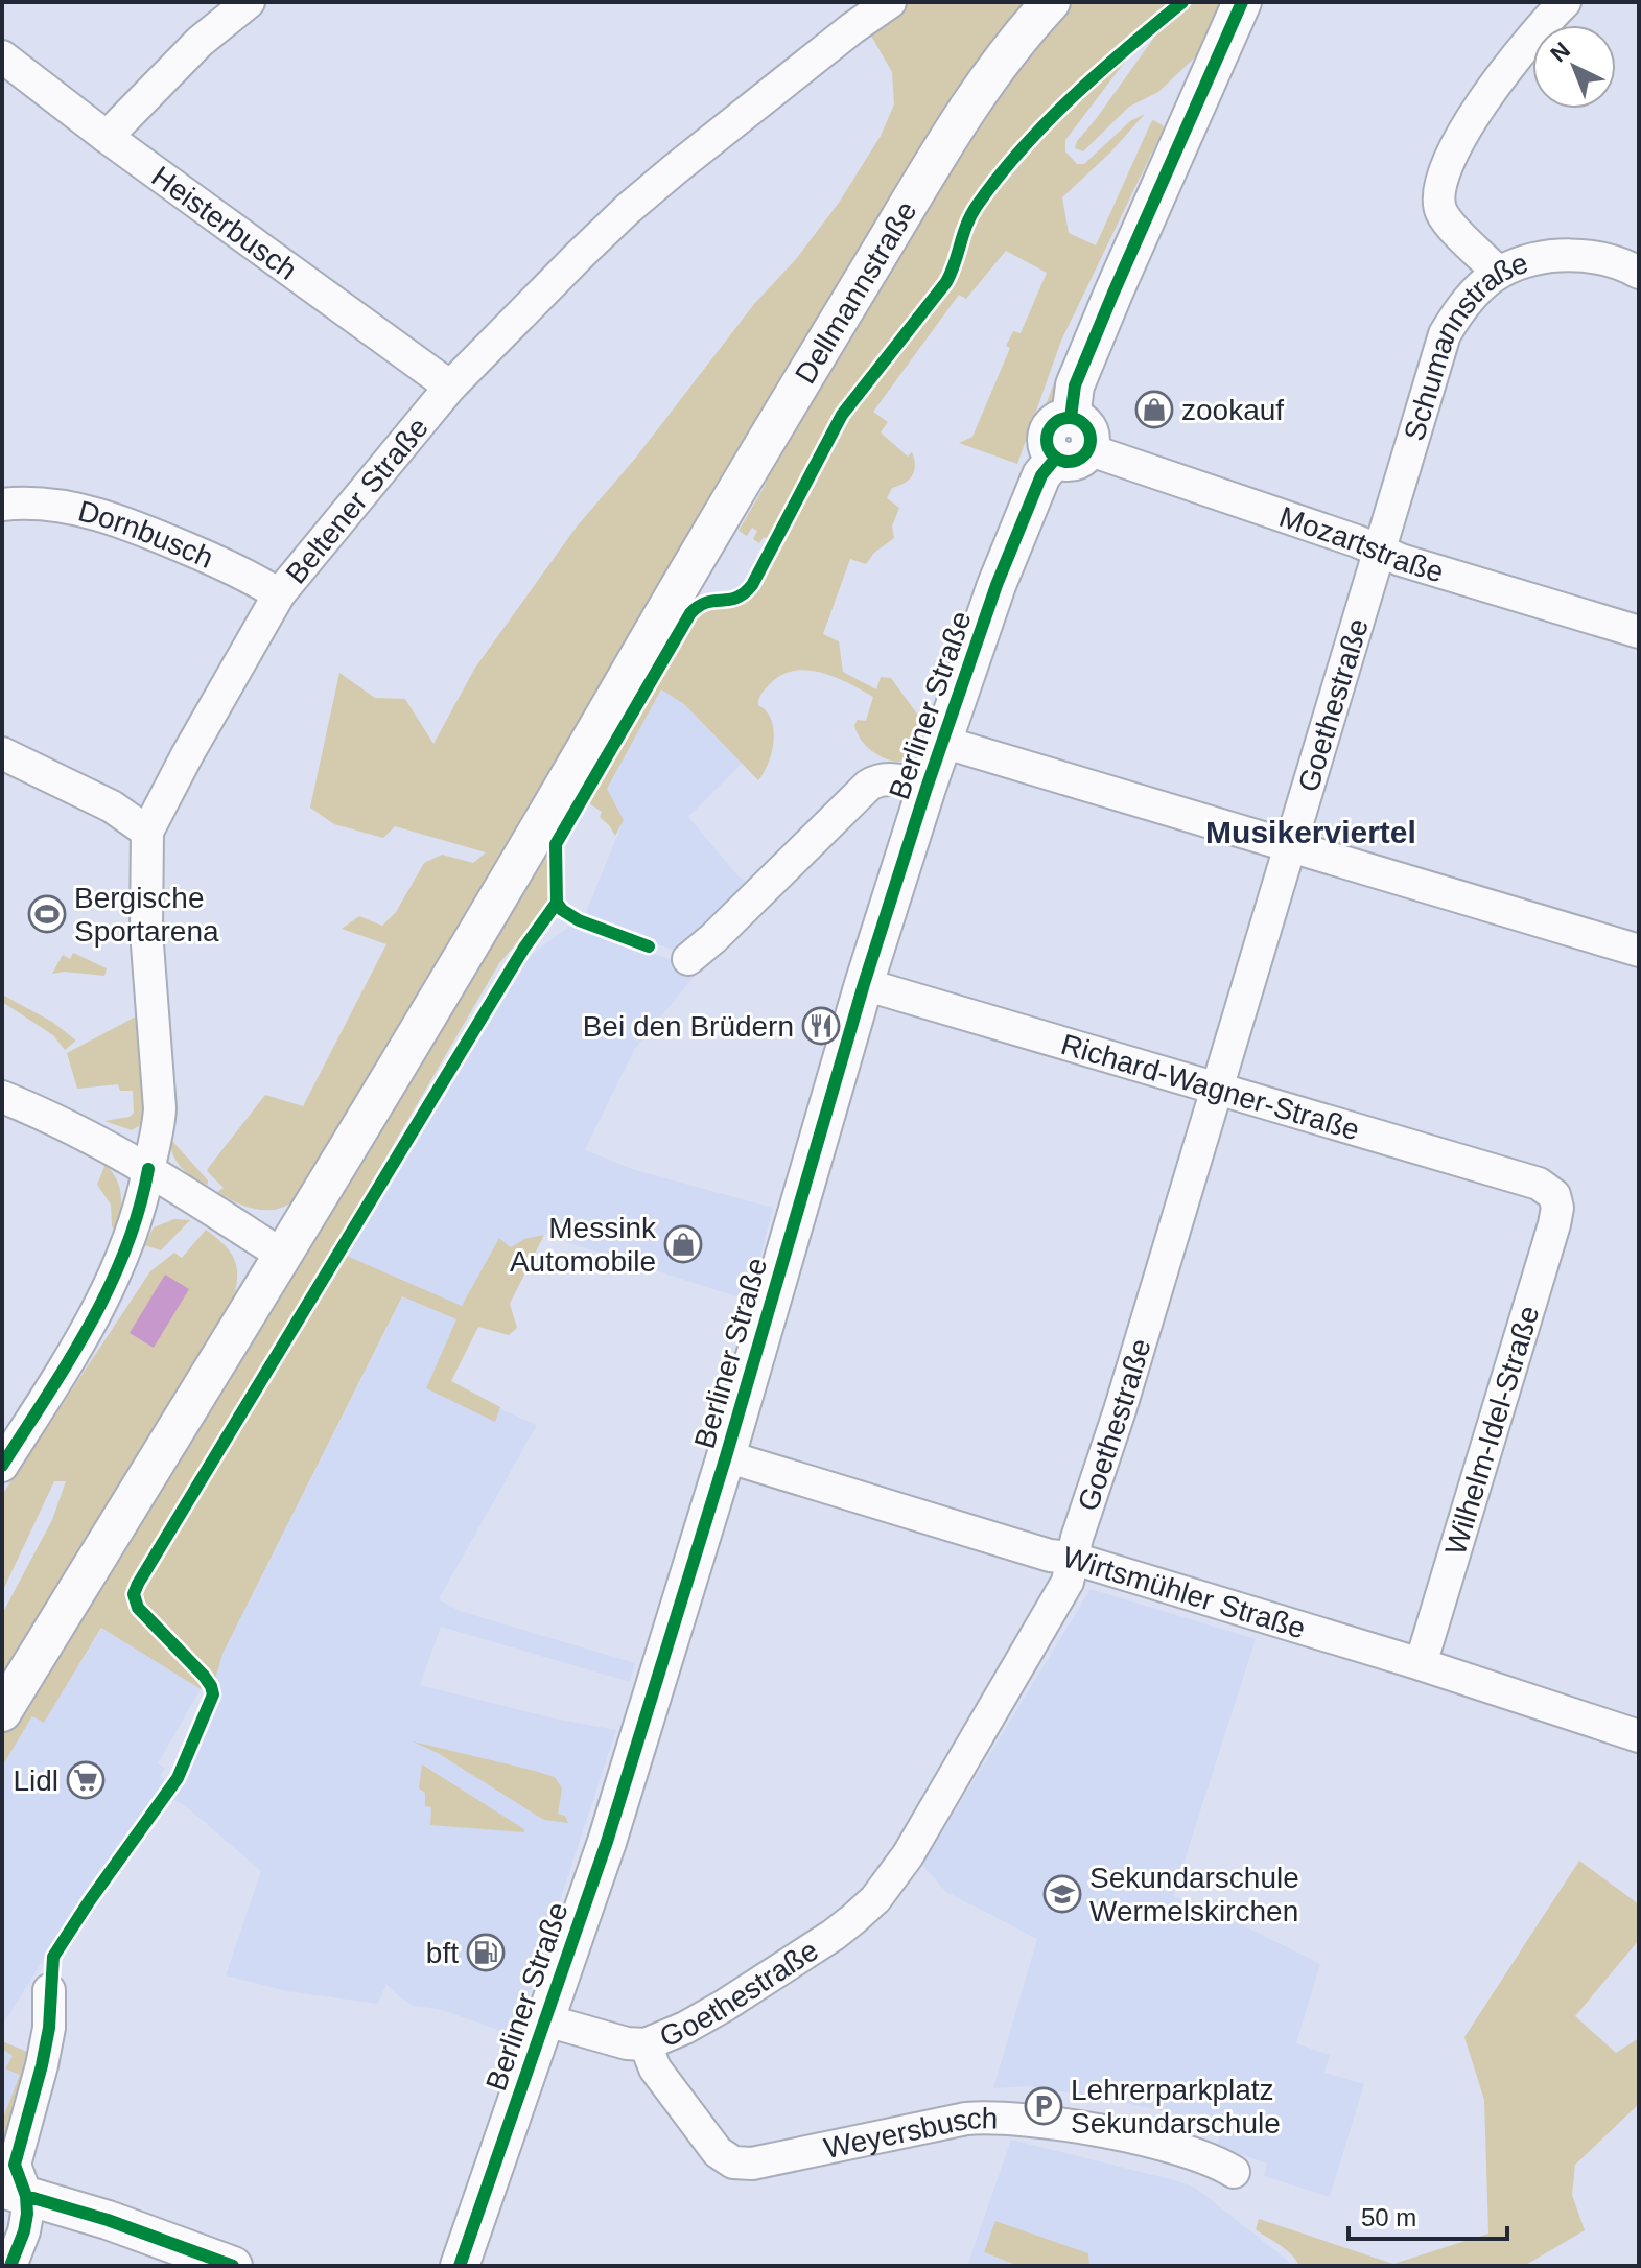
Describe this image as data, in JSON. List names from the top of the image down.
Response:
{
  "streets": {
    "main road": ["Dellmannstraße", "Berliner Straße"],
    "street": [
      "Heisterbusch",
      "Schumannstraße",
      "Beltener Straße",
      "Dornbusch",
      "Mozartstraße",
      "Goethestraße",
      "Richard-Wagner-Straße",
      "Wilhelm-Idel-Straße",
      "Wirtsmühler Straße",
      "Weyersbusch"
    ]
  },
  "crossings": [
    ["Heisterbusch", "Beltener Straße"],
    ["Schumannstraße", "Mozartstraße"],
    ["Schumannstraße", "Goethestraße"],
    ["Beltener Straße", "Dornbusch"],
    ["Mozartstraße", "Goethestraße"],
    ["Mozartstraße", "Berliner Straße"],
    ["Goethestraße", "Berliner Straße"],
    ["Goethestraße", "Richard-Wagner-Straße"],
    ["Goethestraße", "Wirtsmühler Straße"],
    ["Goethestraße", "Weyersbusch"],
    ["Berliner Straße", "Richard-Wagner-Straße"],
    ["Berliner Straße", "Wirtsmühler Straße"],
    ["Richard-Wagner-Straße", "Wilhelm-Idel-Straße"],
    ["Wilhelm-Idel-Straße", "Wirtsmühler Straße"]
  ],
  "districts": ["Musikerviertel"],
  "places": {
    "shop": ["zookauf", "Messink Automobile"],
    "sports": ["Bergische Sportarena"],
    "restaurant": ["Bei den Brüdern"],
    "supermarket": ["Lidl"],
    "school or university": ["Sekundarschule Wermelskirchen"],
    "fuel station": ["bft"],
    "parking": ["Lehrerparkplatz Sekundarschule"]
  },
  "scale_bar": "50 m",
  "north": "top left"
}
